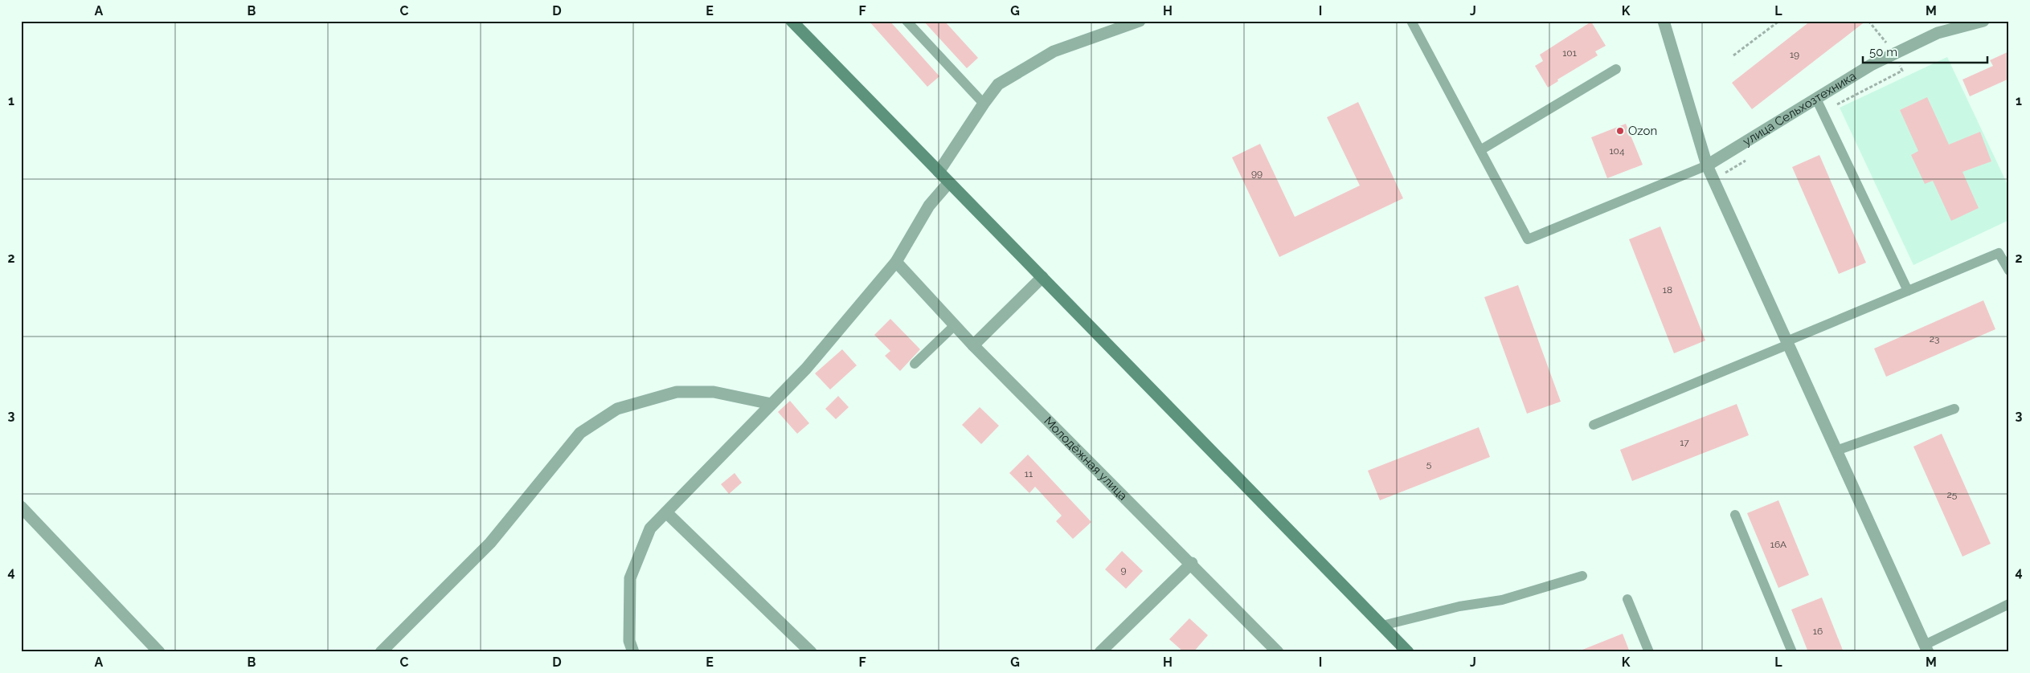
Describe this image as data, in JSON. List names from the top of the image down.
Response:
{
  "streets": {
    "street": ["улица Сельхозтехника", "Молодёжная улица"]
  },
  "places": ["Ozon"],
  "house_numbers": [
    "101",
    "19",
    "104",
    "99",
    "18",
    "23",
    "17",
    "5",
    "11",
    "25",
    "16А",
    "9",
    "16"
  ],
  "scale_bar": "50 m",
  "grid": {
    "columns": [
      "A",
      "B",
      "C",
      "D",
      "E",
      "F",
      "G",
      "H",
      "I",
      "J",
      "K",
      "L",
      "M"
    ],
    "rows": [
      "1",
      "2",
      "3",
      "4"
    ]
  }
}
